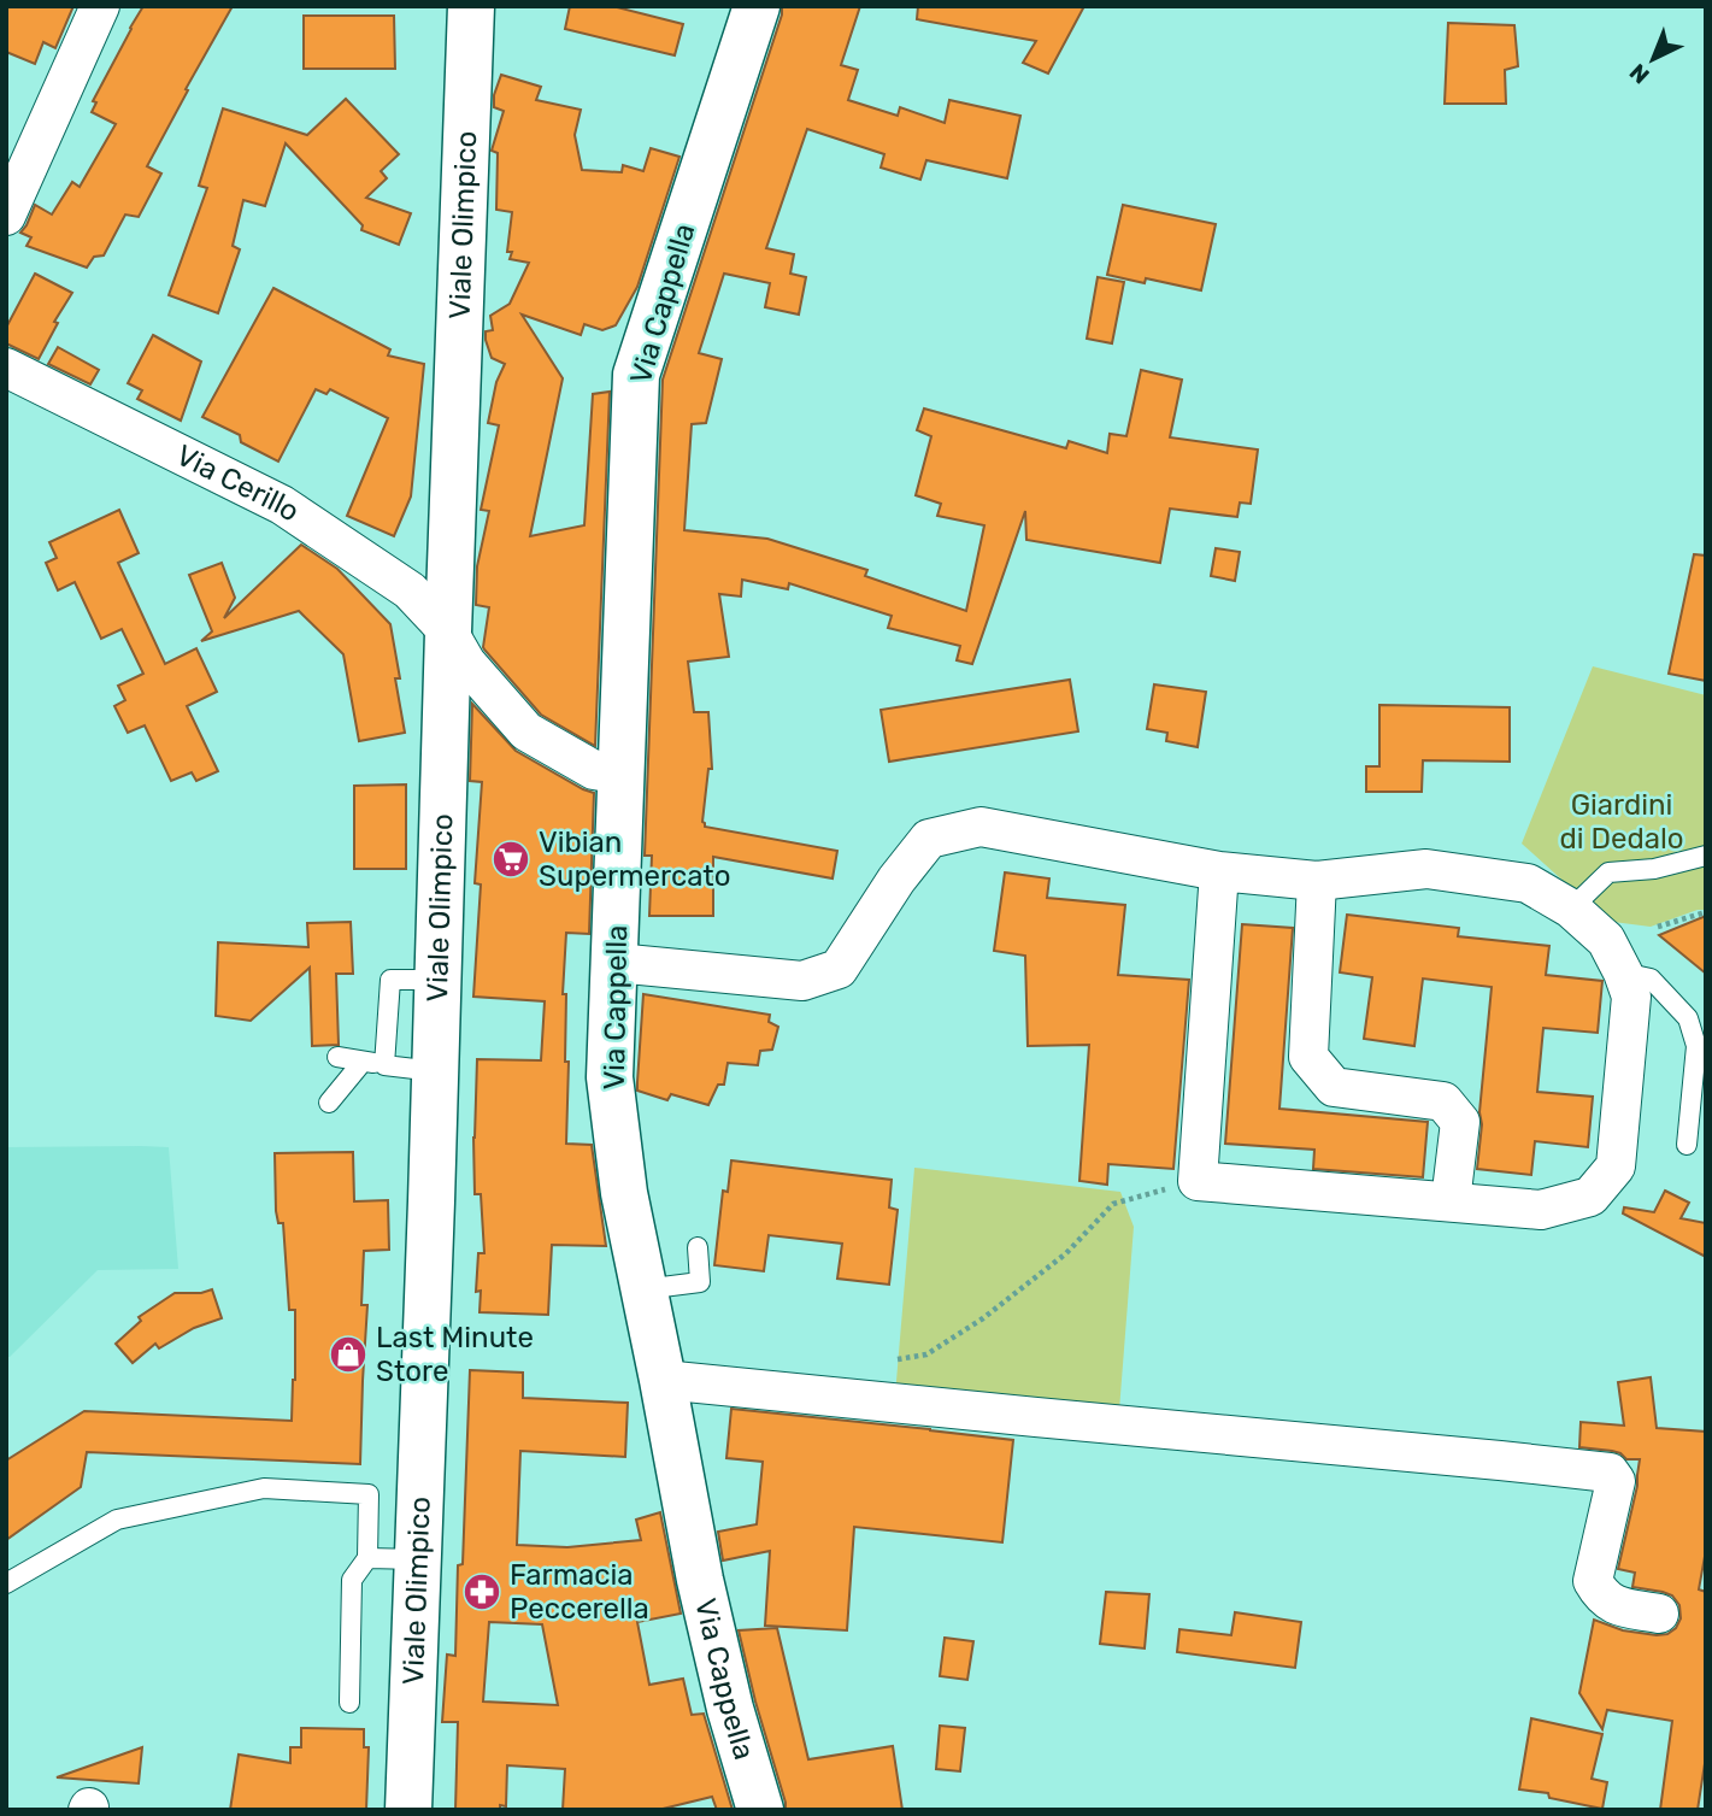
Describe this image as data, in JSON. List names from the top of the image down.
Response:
{
  "streets": {
    "street": ["Viale Olimpico", "Via Cappella", "Via Cerillo"]
  },
  "crossings": [
    ["Viale Olimpico", "Via Cerillo"],
    ["Via Cappella", "Via Cerillo"]
  ],
  "parks": ["Giardini di Dedalo"],
  "places": {
    "supermarket": ["Vibian Supermercato"],
    "shop": ["Last Minute Store"],
    "pharmacy": ["Farmacia Peccerella"]
  },
  "north": "bottom left"
}
